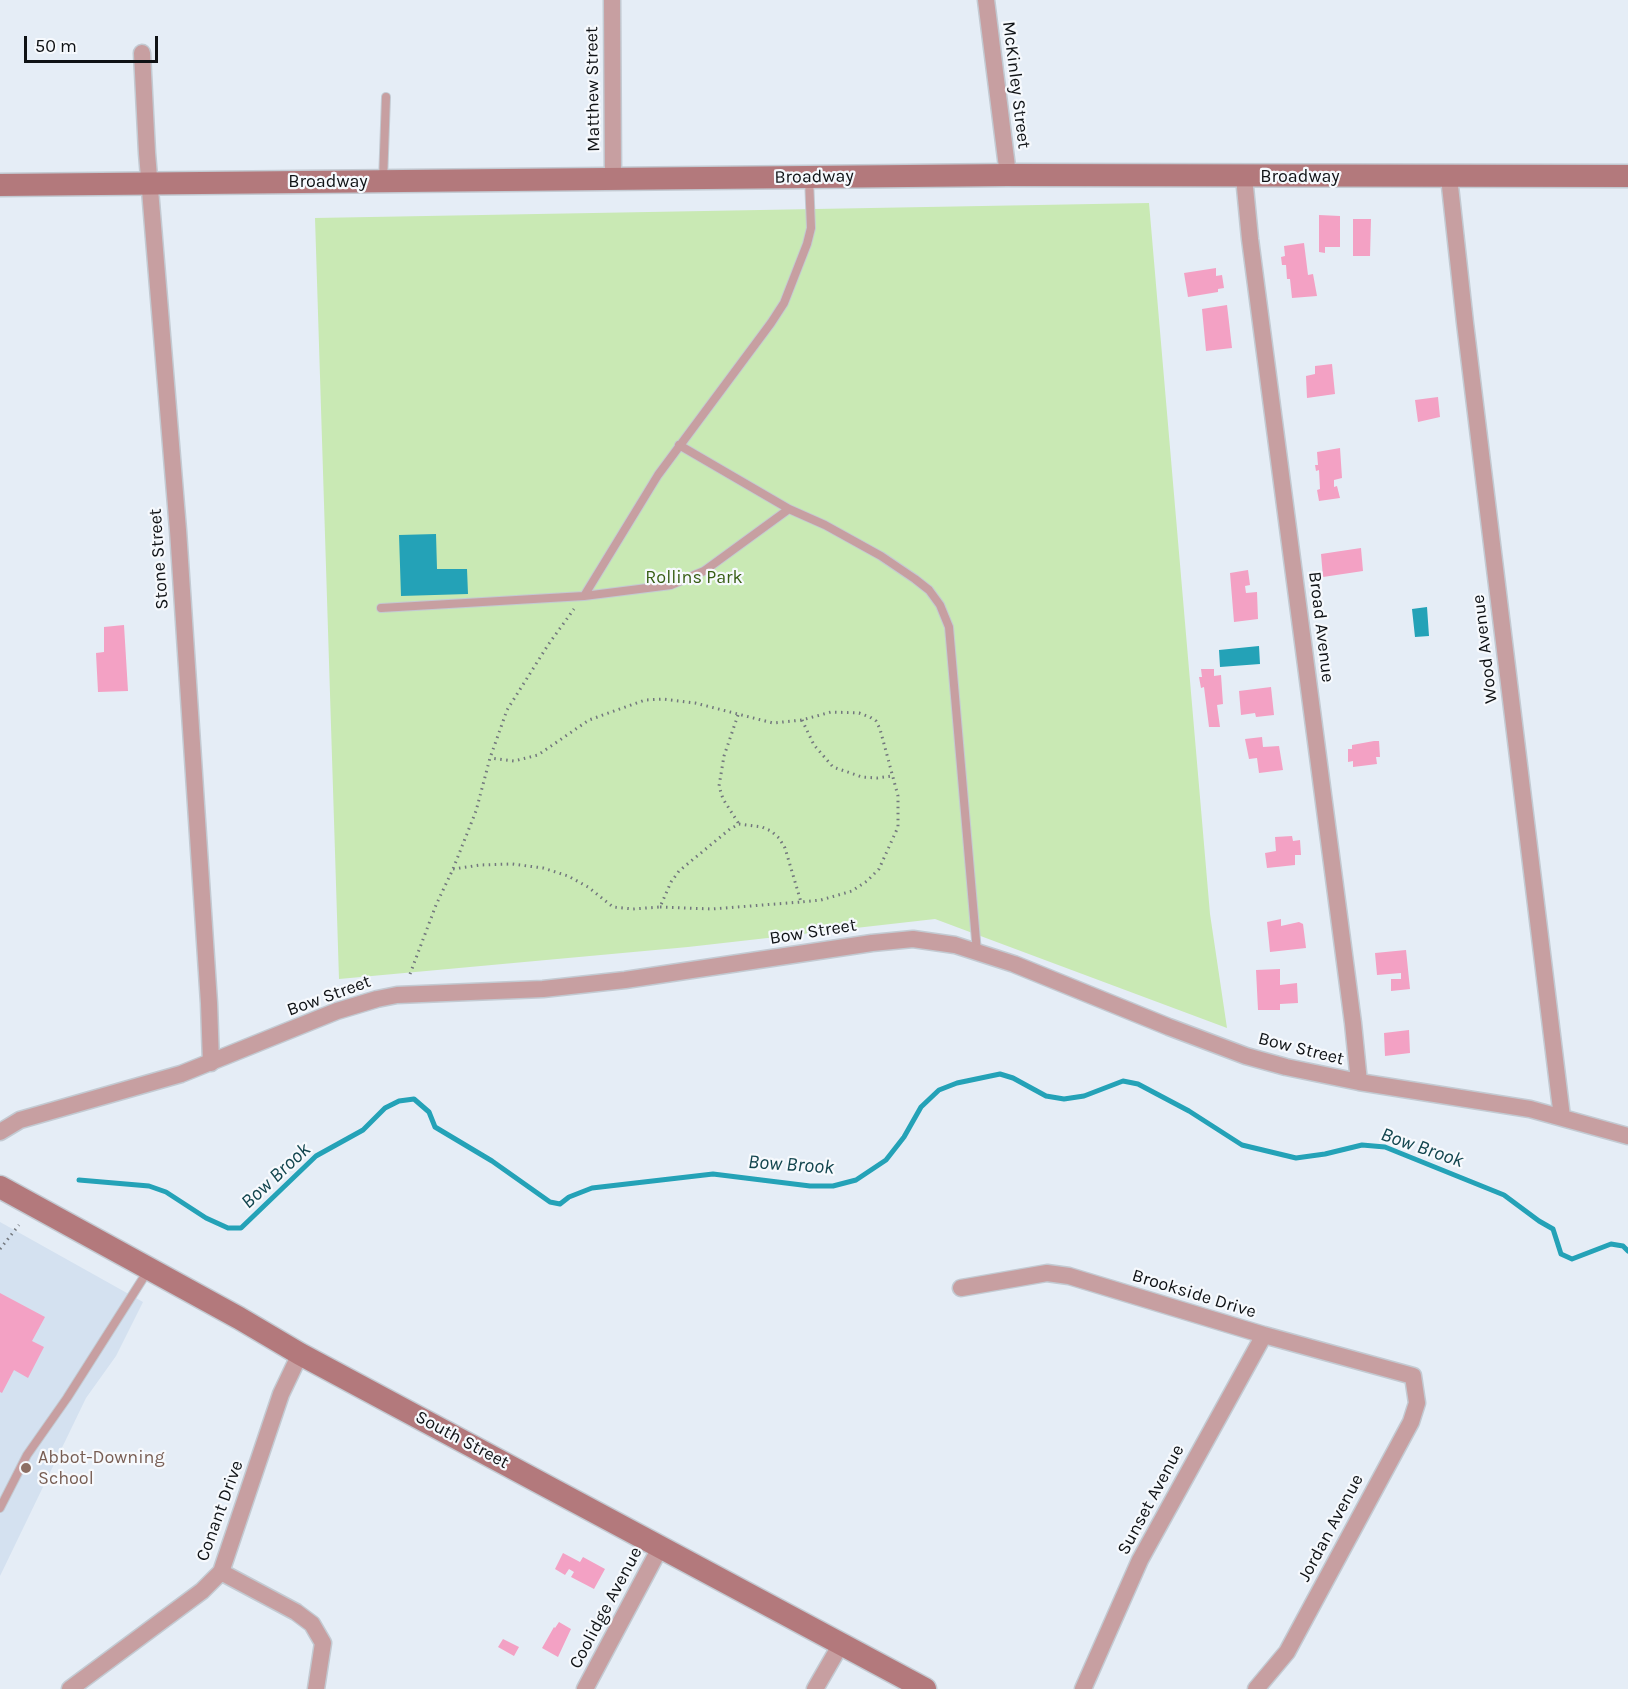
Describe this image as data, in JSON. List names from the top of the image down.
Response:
{
  "streets": {
    "street": [
      "McKinley Street",
      "Matthew Street",
      "Broadway",
      "Stone Street",
      "Broad Avenue",
      "Wood Avenue",
      "Bow Street",
      "Brookside Drive",
      "South Street",
      "Sunset Avenue",
      "Conant Drive",
      "Jordan Avenue",
      "Coolidge Avenue"
    ]
  },
  "crossings": [
    ["McKinley Street", "Broadway"],
    ["Matthew Street", "Broadway"],
    ["Broadway", "Stone Street"],
    ["Broadway", "Broad Avenue"],
    ["Broadway", "Wood Avenue"],
    ["Stone Street", "Bow Street"],
    ["Broad Avenue", "Bow Street"],
    ["Wood Avenue", "Bow Street"],
    ["Brookside Drive", "Sunset Avenue"],
    ["Brookside Drive", "Jordan Avenue"],
    ["South Street", "Conant Drive"],
    ["South Street", "Coolidge Avenue"]
  ],
  "water": ["Bow Brook"],
  "parks": ["Rollins Park"],
  "places": ["Abbot-Downing School"],
  "scale_bar": "50 m"
}
